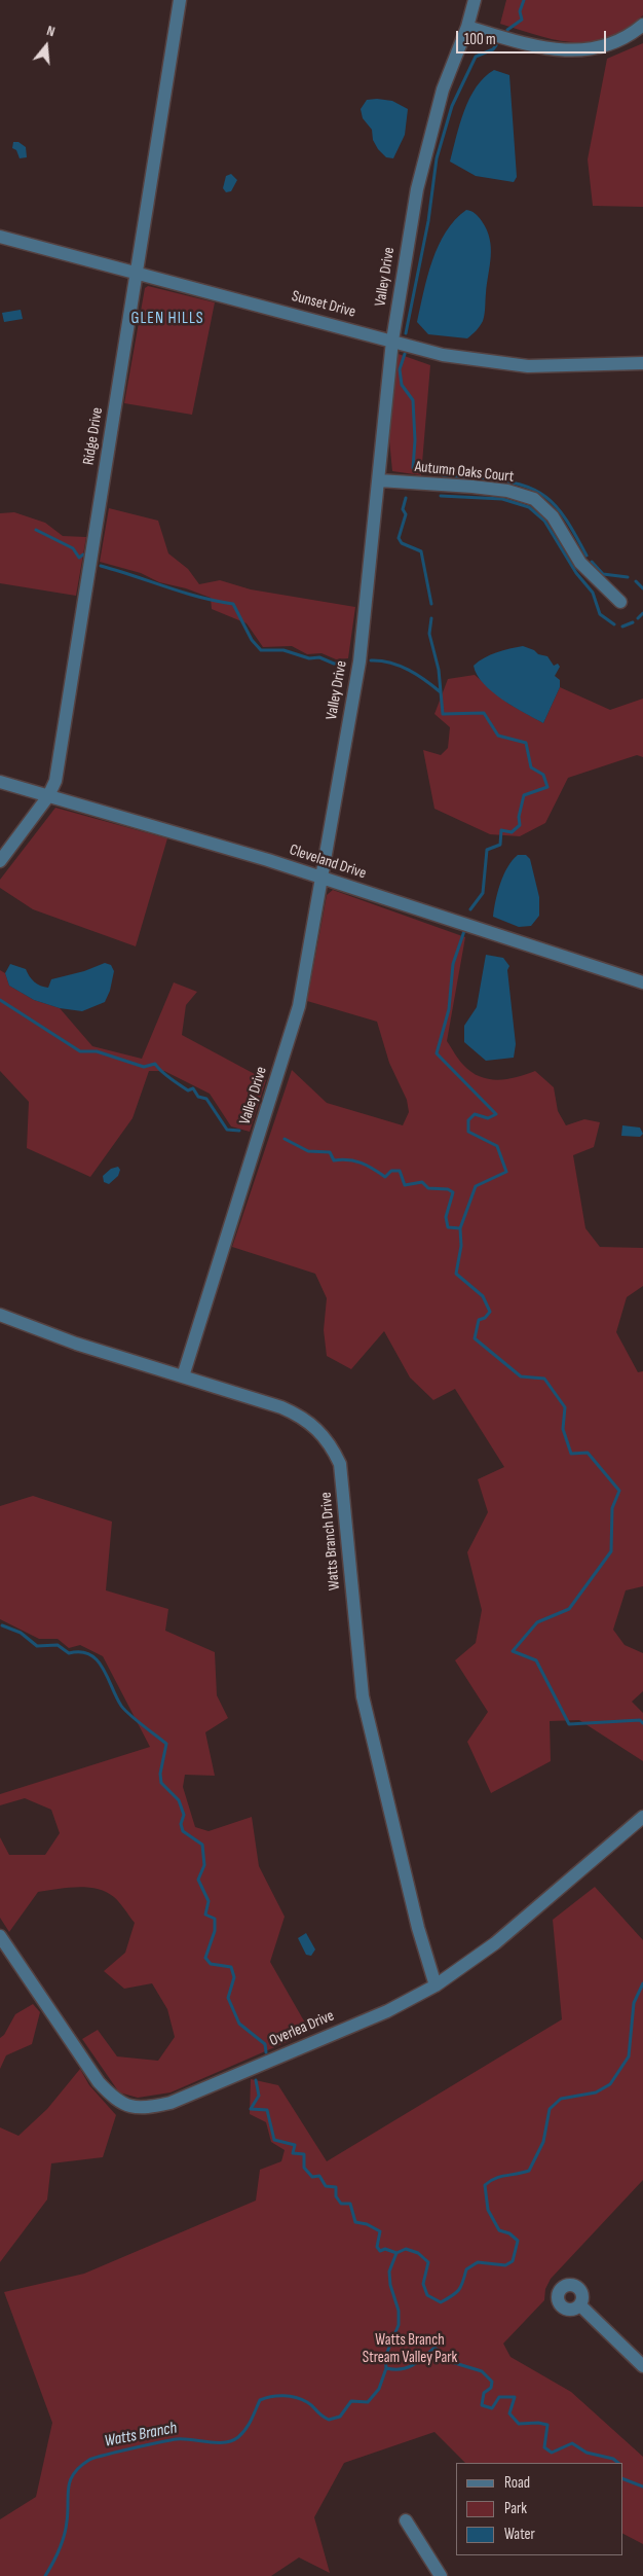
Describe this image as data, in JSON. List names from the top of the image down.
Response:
{
  "streets": {
    "street": [
      "Valley Drive",
      "Sunset Drive",
      "Ridge Drive",
      "Autumn Oaks Court",
      "Cleveland Drive",
      "Watts Branch Drive",
      "Overlea Drive"
    ]
  },
  "crossings": [
    ["Valley Drive", "Sunset Drive"],
    ["Valley Drive", "Autumn Oaks Court"],
    ["Valley Drive", "Cleveland Drive"],
    ["Valley Drive", "Watts Branch Drive"],
    ["Sunset Drive", "Ridge Drive"],
    ["Ridge Drive", "Cleveland Drive"],
    ["Watts Branch Drive", "Overlea Drive"]
  ],
  "districts": ["GLEN HILLS"],
  "water": ["Watts Branch"],
  "parks": ["Watts Branch Stream Valley Park"],
  "legend": ["Road", "Park", "Water"],
  "scale_bar": "100 m",
  "north": "top"
}
